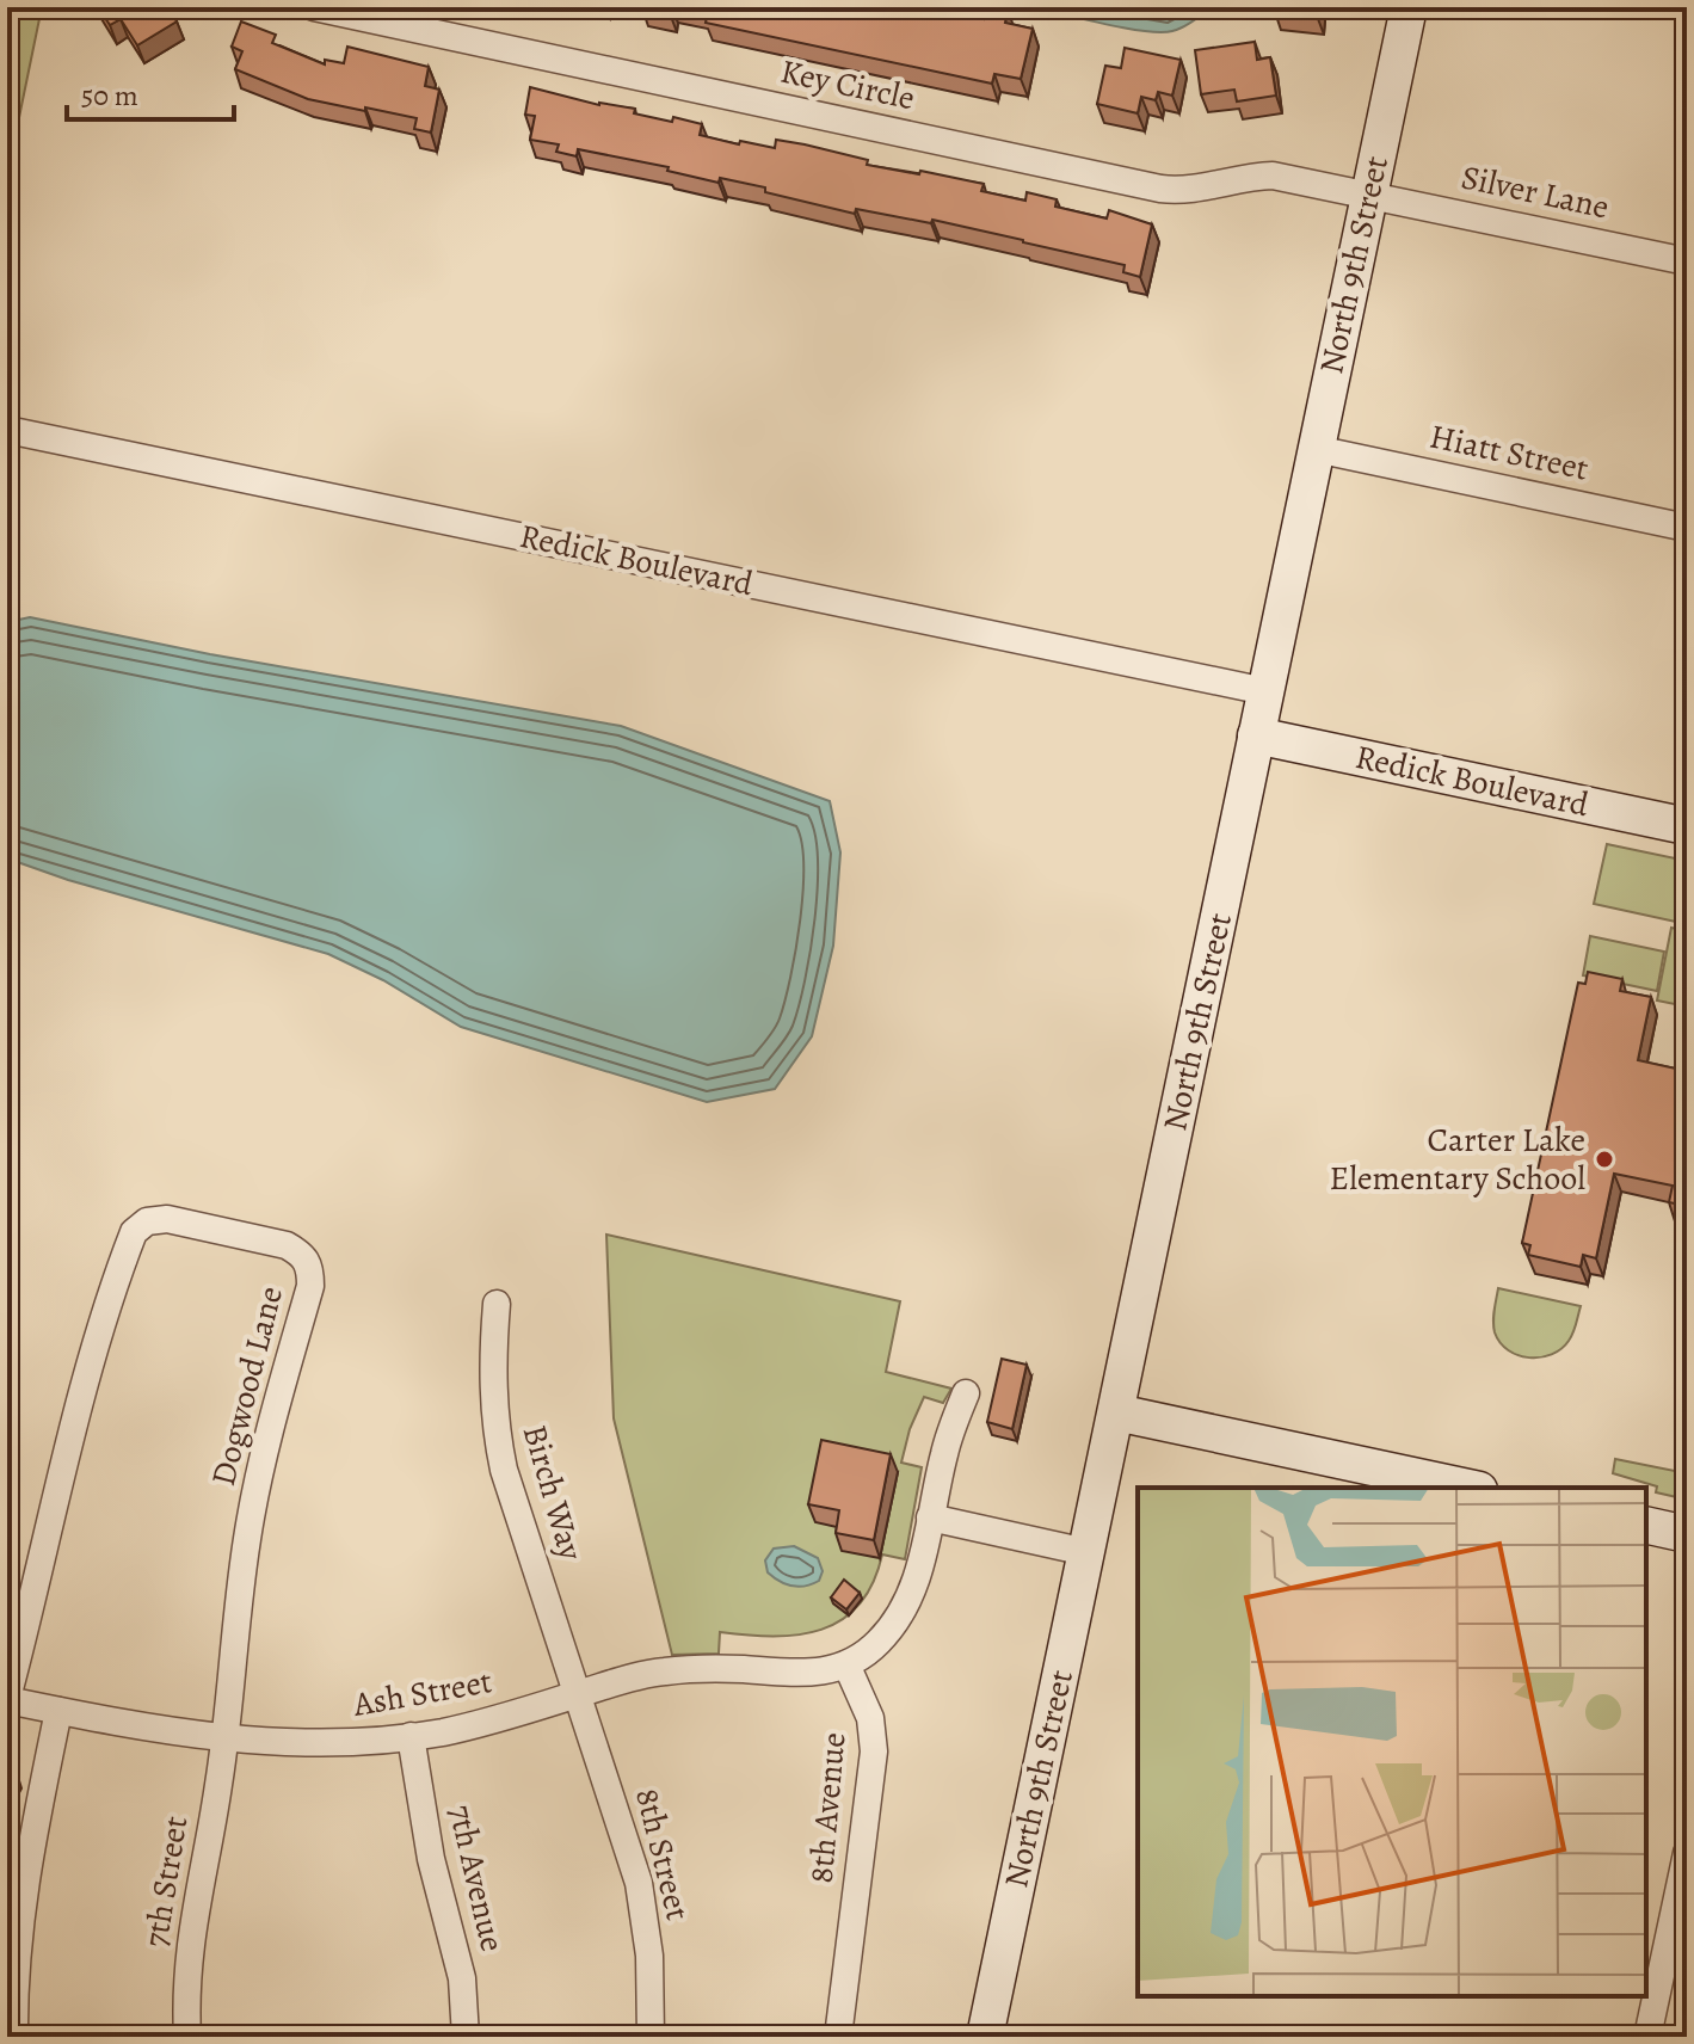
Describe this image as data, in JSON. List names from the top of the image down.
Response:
{
  "streets": {
    "street": [
      "Key Circle",
      "Silver Lane",
      "North 9th Street",
      "Hiatt Street",
      "Redick Boulevard",
      "Dogwood Lane",
      "Birch Way",
      "Ash Street",
      "8th Avenue",
      "8th Street",
      "7th Avenue",
      "7th Street"
    ]
  },
  "crossings": [
    ["Key Circle", "Silver Lane"],
    ["Key Circle", "North 9th Street"],
    ["Silver Lane", "North 9th Street"],
    ["North 9th Street", "Hiatt Street"],
    ["North 9th Street", "Redick Boulevard"],
    ["Dogwood Lane", "Ash Street"],
    ["Dogwood Lane", "7th Street"],
    ["Birch Way", "Ash Street"],
    ["Birch Way", "8th Street"],
    ["Ash Street", "8th Avenue"],
    ["Ash Street", "8th Street"],
    ["Ash Street", "7th Avenue"],
    ["Ash Street", "7th Street"]
  ],
  "places": ["Carter Lake Elementary School"],
  "scale_bar": "50 m"
}
